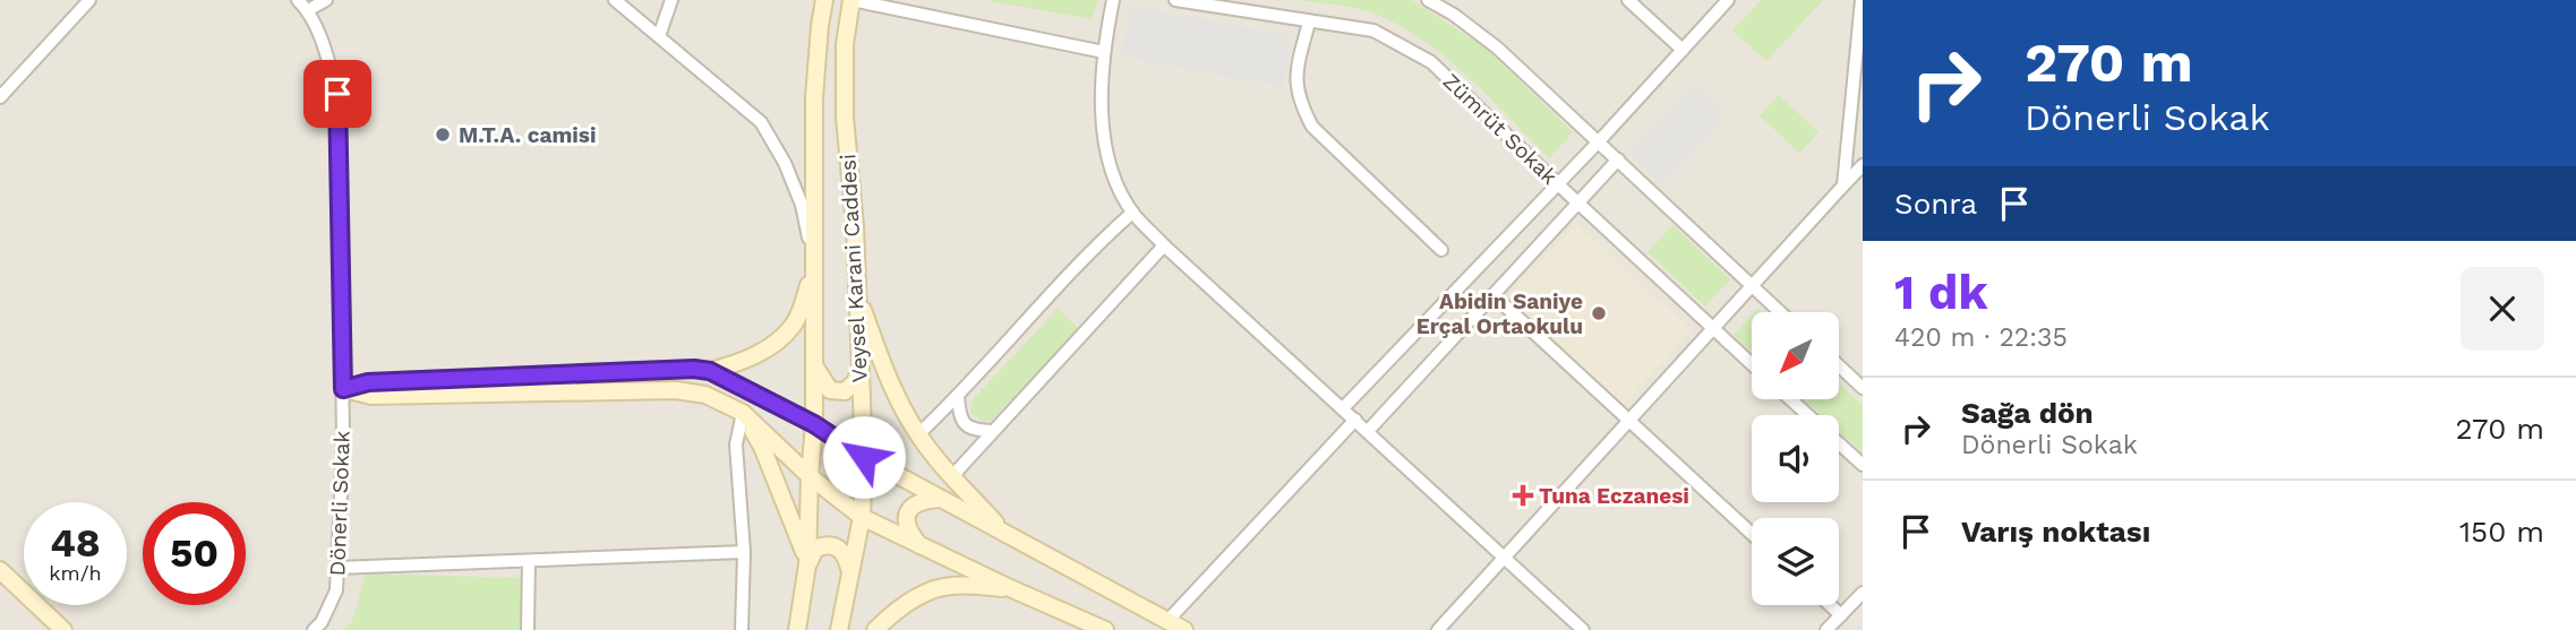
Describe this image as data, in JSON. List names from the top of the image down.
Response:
{
  "streets": {
    "main road": ["Veysel Karani Caddesi"],
    "street": ["Zümrüt Sokak", "Dönerli Sokak"]
  },
  "places": {
    "other": ["M.T.A. camisi", "Abidin Saniye Erçal Ortaokulu"],
    "health": ["Tuna Eczanesi"]
  },
  "north": "bottom left",
  "page": {
    "turn": ["270 m", "Dönerli Sokak"],
    "then": "Sonra",
    "heading": ["1 dk", "420 m · 22:35"],
    "list": [
      {
        "name": "Sağa dön",
        "note": "Dönerli Sokak",
        "value": "270 m"
      },
      {
        "name": "Varış noktası",
        "value": "150 m"
      }
    ],
    "speed": "48 km/h",
    "limit": "50"
  }
}
